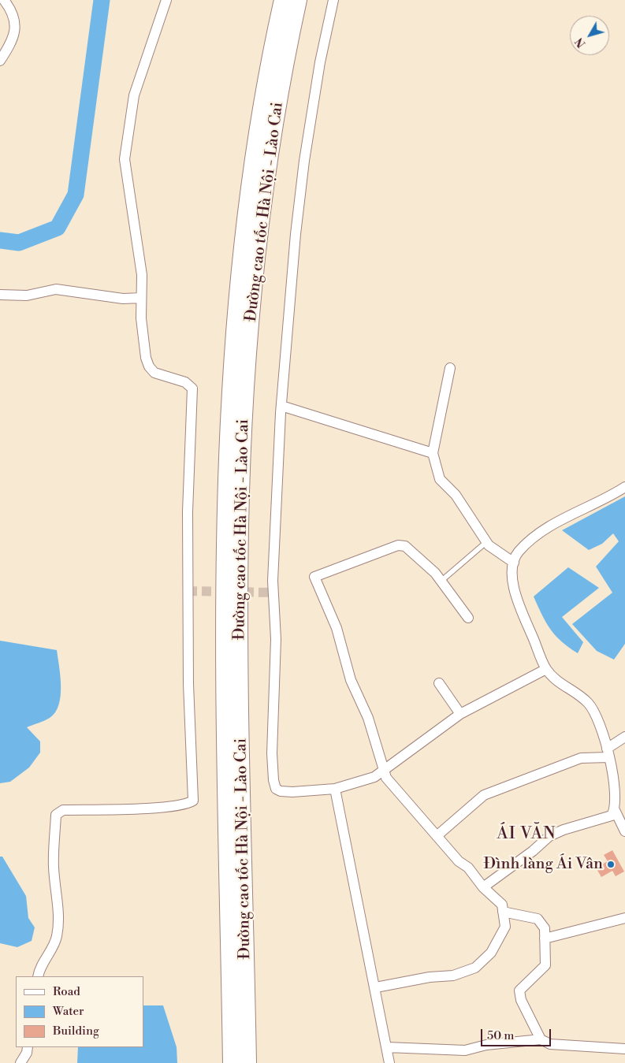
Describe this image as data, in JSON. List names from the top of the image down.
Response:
{
  "streets": {
    "highway": ["Đường cao tốc Hà Nội - Lào Cai"]
  },
  "districts": ["ÁI VĂN"],
  "places": ["Đình làng Ái Vân"],
  "legend": ["Road", "Water", "Building"],
  "scale_bar": "50 m",
  "north": "bottom left"
}
